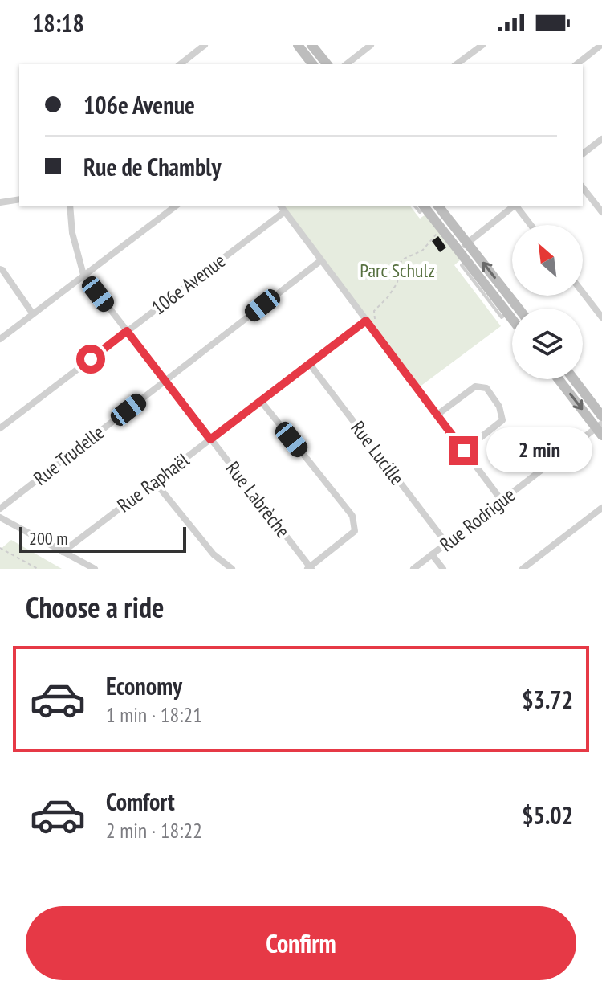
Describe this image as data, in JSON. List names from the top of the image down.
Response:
{
  "streets": {
    "street": [
      "106e Avenue",
      "Rue Lucille",
      "Rue Trudelle",
      "Rue Raphaël",
      "Rue Labrèche",
      "Rue Rodrigue"
    ]
  },
  "crossings": [
    ["106e Avenue", "Rue Labrèche"],
    ["Rue Lucille", "Rue Raphaël"],
    ["Rue Lucille", "Rue Rodrigue"],
    ["Rue Trudelle", "Rue Labrèche"],
    ["Rue Raphaël", "Rue Labrèche"]
  ],
  "parks": ["Parc Schulz"],
  "scale_bar": "200 m",
  "north": "top left",
  "page": {
    "status": "18:18",
    "banner": ["106e Avenue", "Rue de Chambly"],
    "bubble": "2 min",
    "scale": "200 m",
    "heading": "Choose a ride",
    "list": [
      {
        "name": "Economy",
        "note": "1 min · 18:21",
        "value": "$3.72"
      },
      {
        "name": "Comfort",
        "note": "2 min · 18:22",
        "value": "$5.02"
      }
    ],
    "buttons": "Confirm"
  }
}
